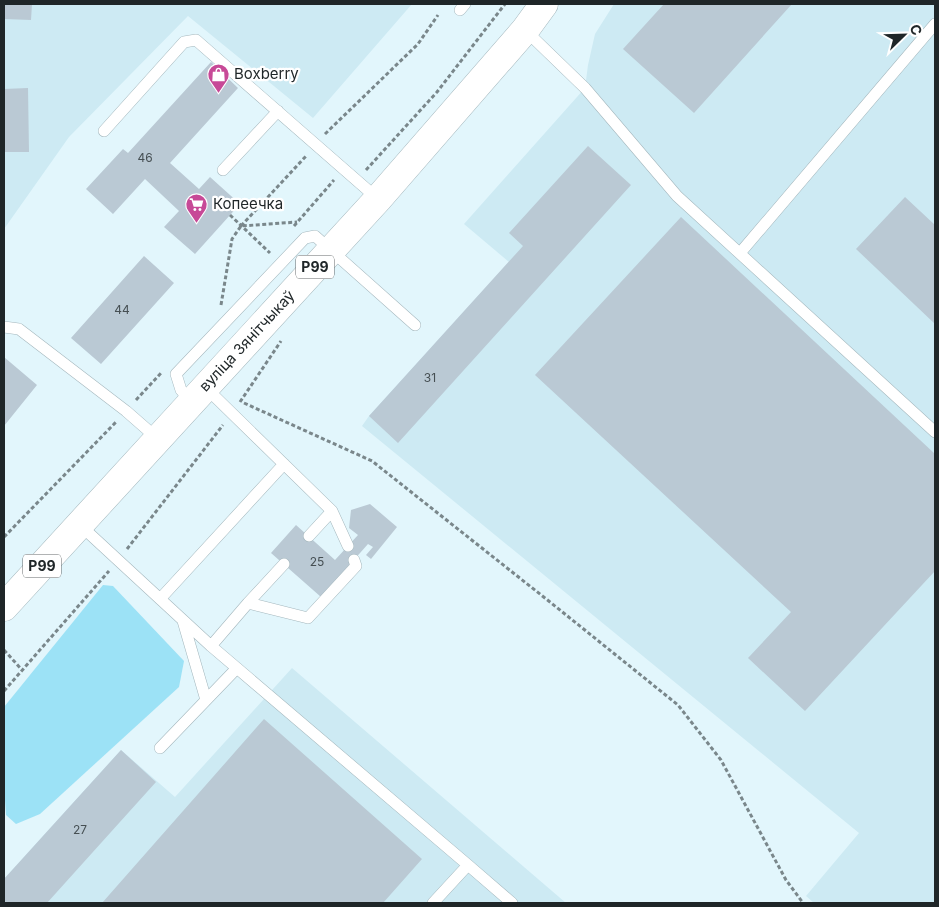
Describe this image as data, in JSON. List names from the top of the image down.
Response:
{
  "streets": {
    "main road": ["Р99", "вуліца Зянітчыкаў"]
  },
  "places": {
    "shop": ["Boxberry"],
    "supermarket": ["Копеечка"]
  },
  "house_numbers": [
    "46",
    "44",
    "31",
    "25",
    "27"
  ],
  "north": "top right"
}
